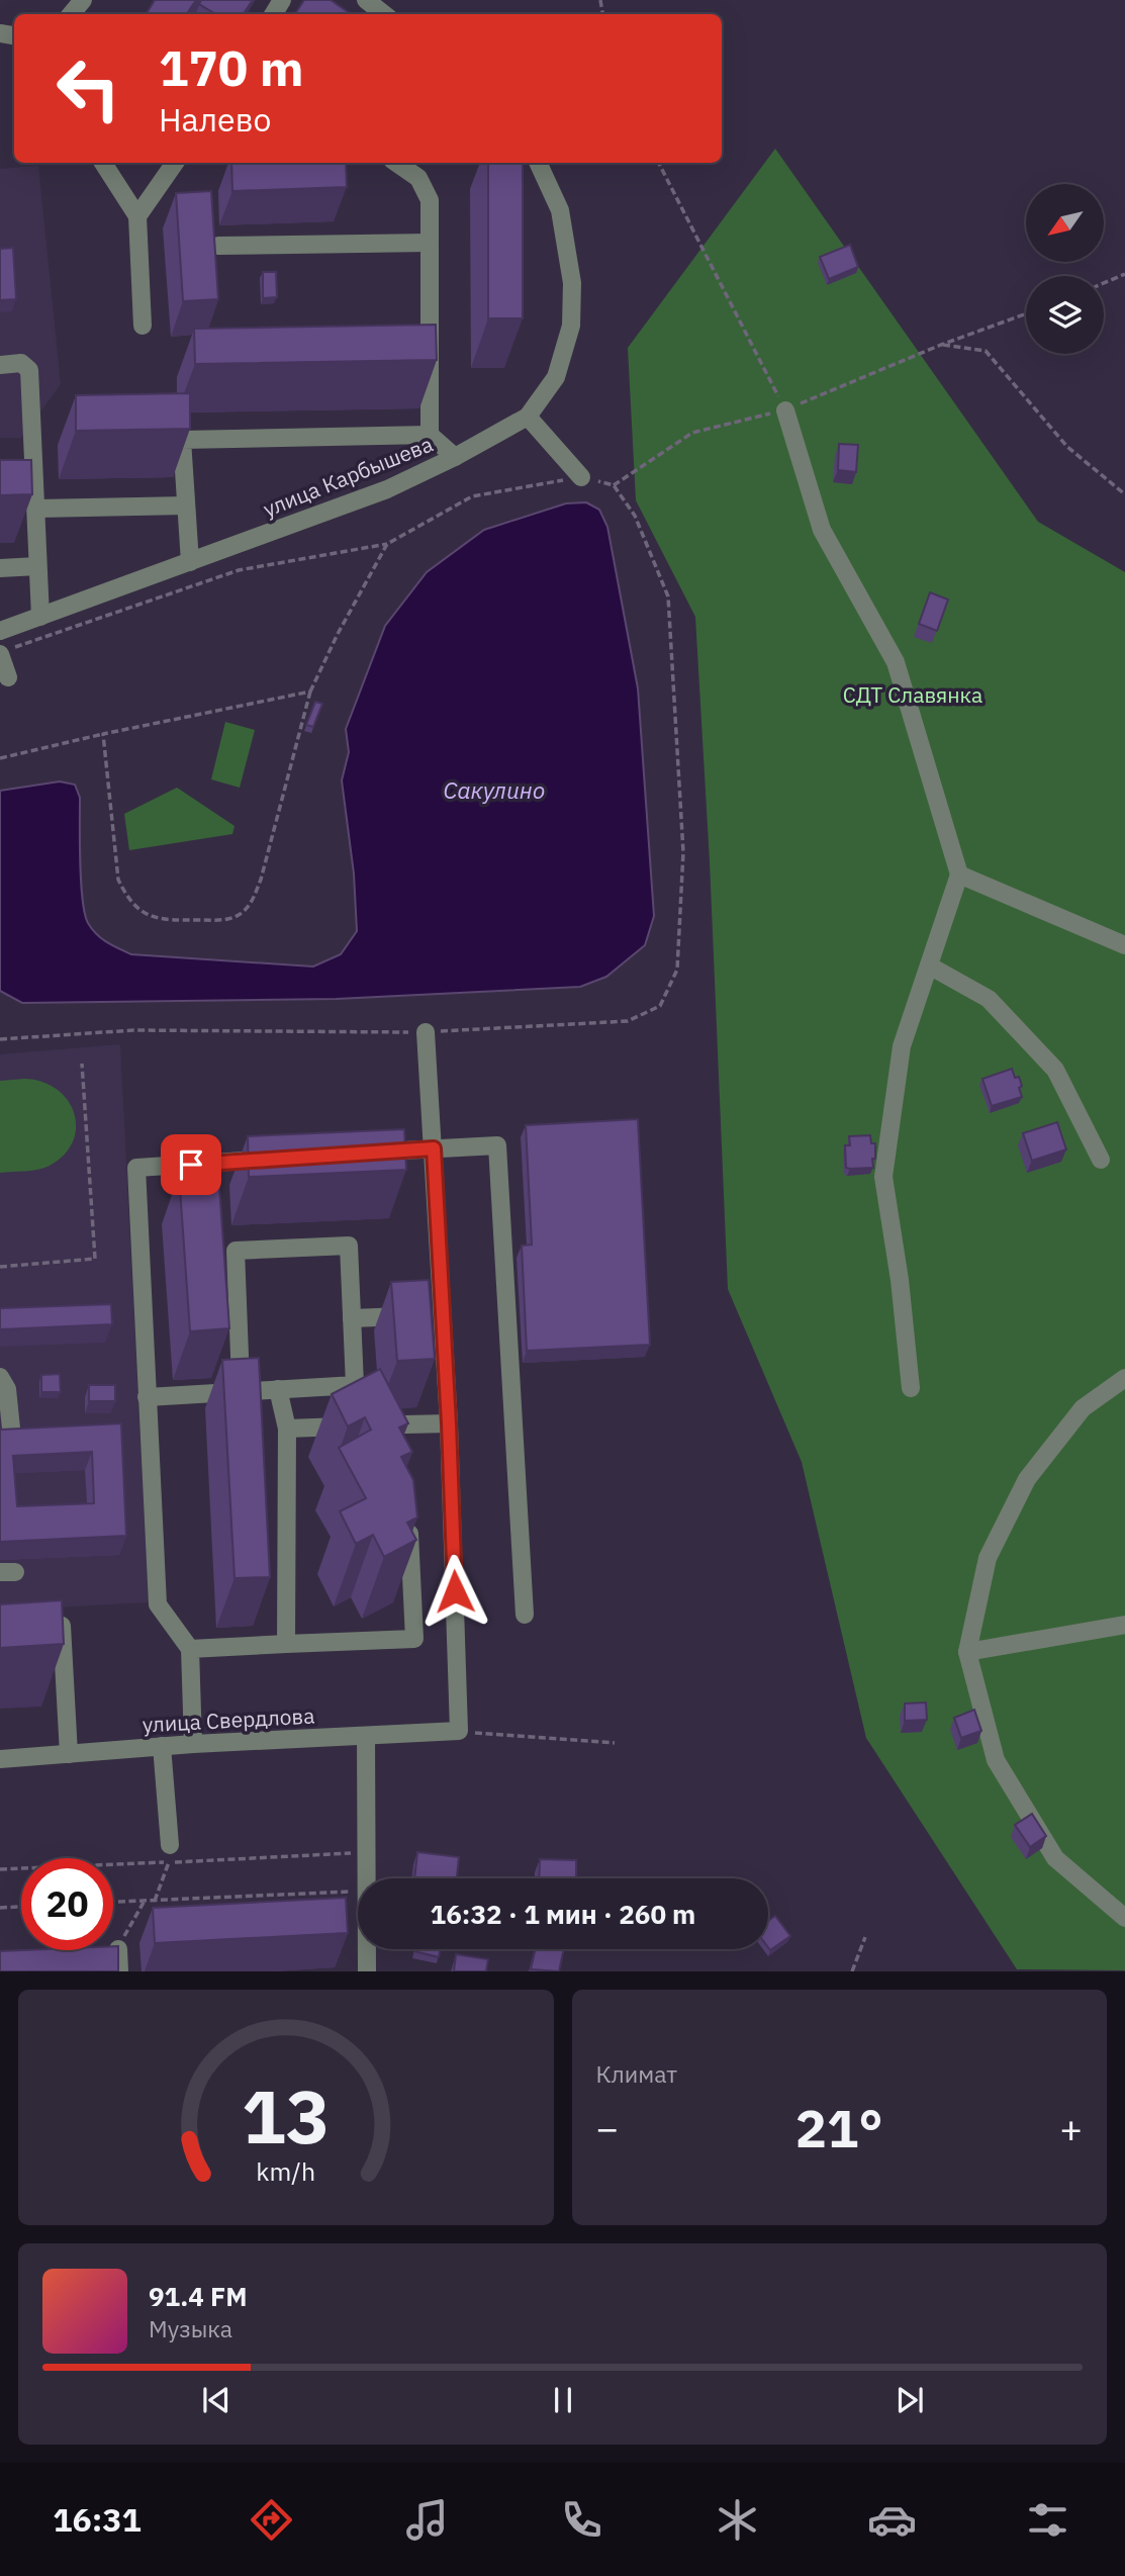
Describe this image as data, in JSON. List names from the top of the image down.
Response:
{
  "streets": {
    "street": ["улица Карбышева", "улица Свердлова"]
  },
  "water": ["Сакулино"],
  "parks": ["СДТ Славянка"],
  "north": "bottom left",
  "page": {
    "turn": ["170 m", "Налево"],
    "limit": "20",
    "trip": "16:32 · 1 мин · 260 m",
    "tile": "Климат",
    "heat": ["−", "21°", "+"],
    "song": ["91.4 FM", "Музыка"],
    "tabs": "16:31",
    "gauge": ["13", "km/h"]
  }
}
